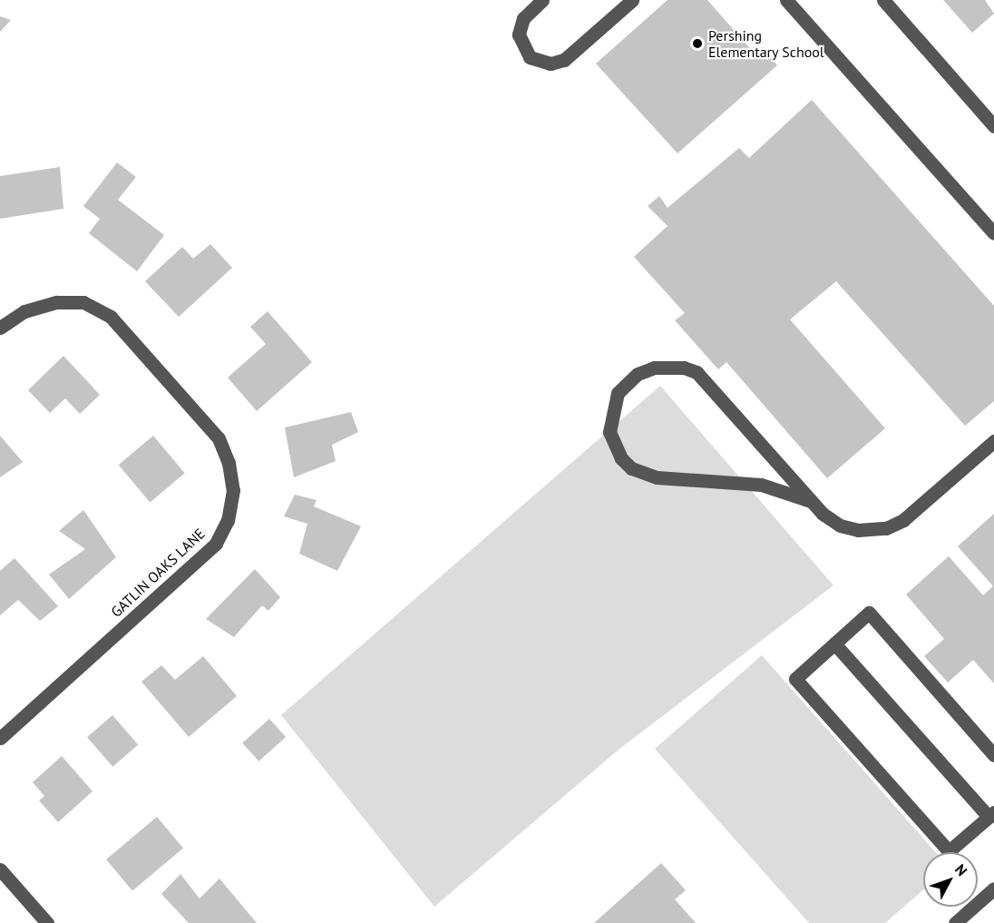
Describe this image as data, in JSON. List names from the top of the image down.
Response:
{
  "streets": {
    "street": ["GATLIN OAKS LANE"]
  },
  "places": ["Pershing Elementary School"],
  "north": "top right"
}
